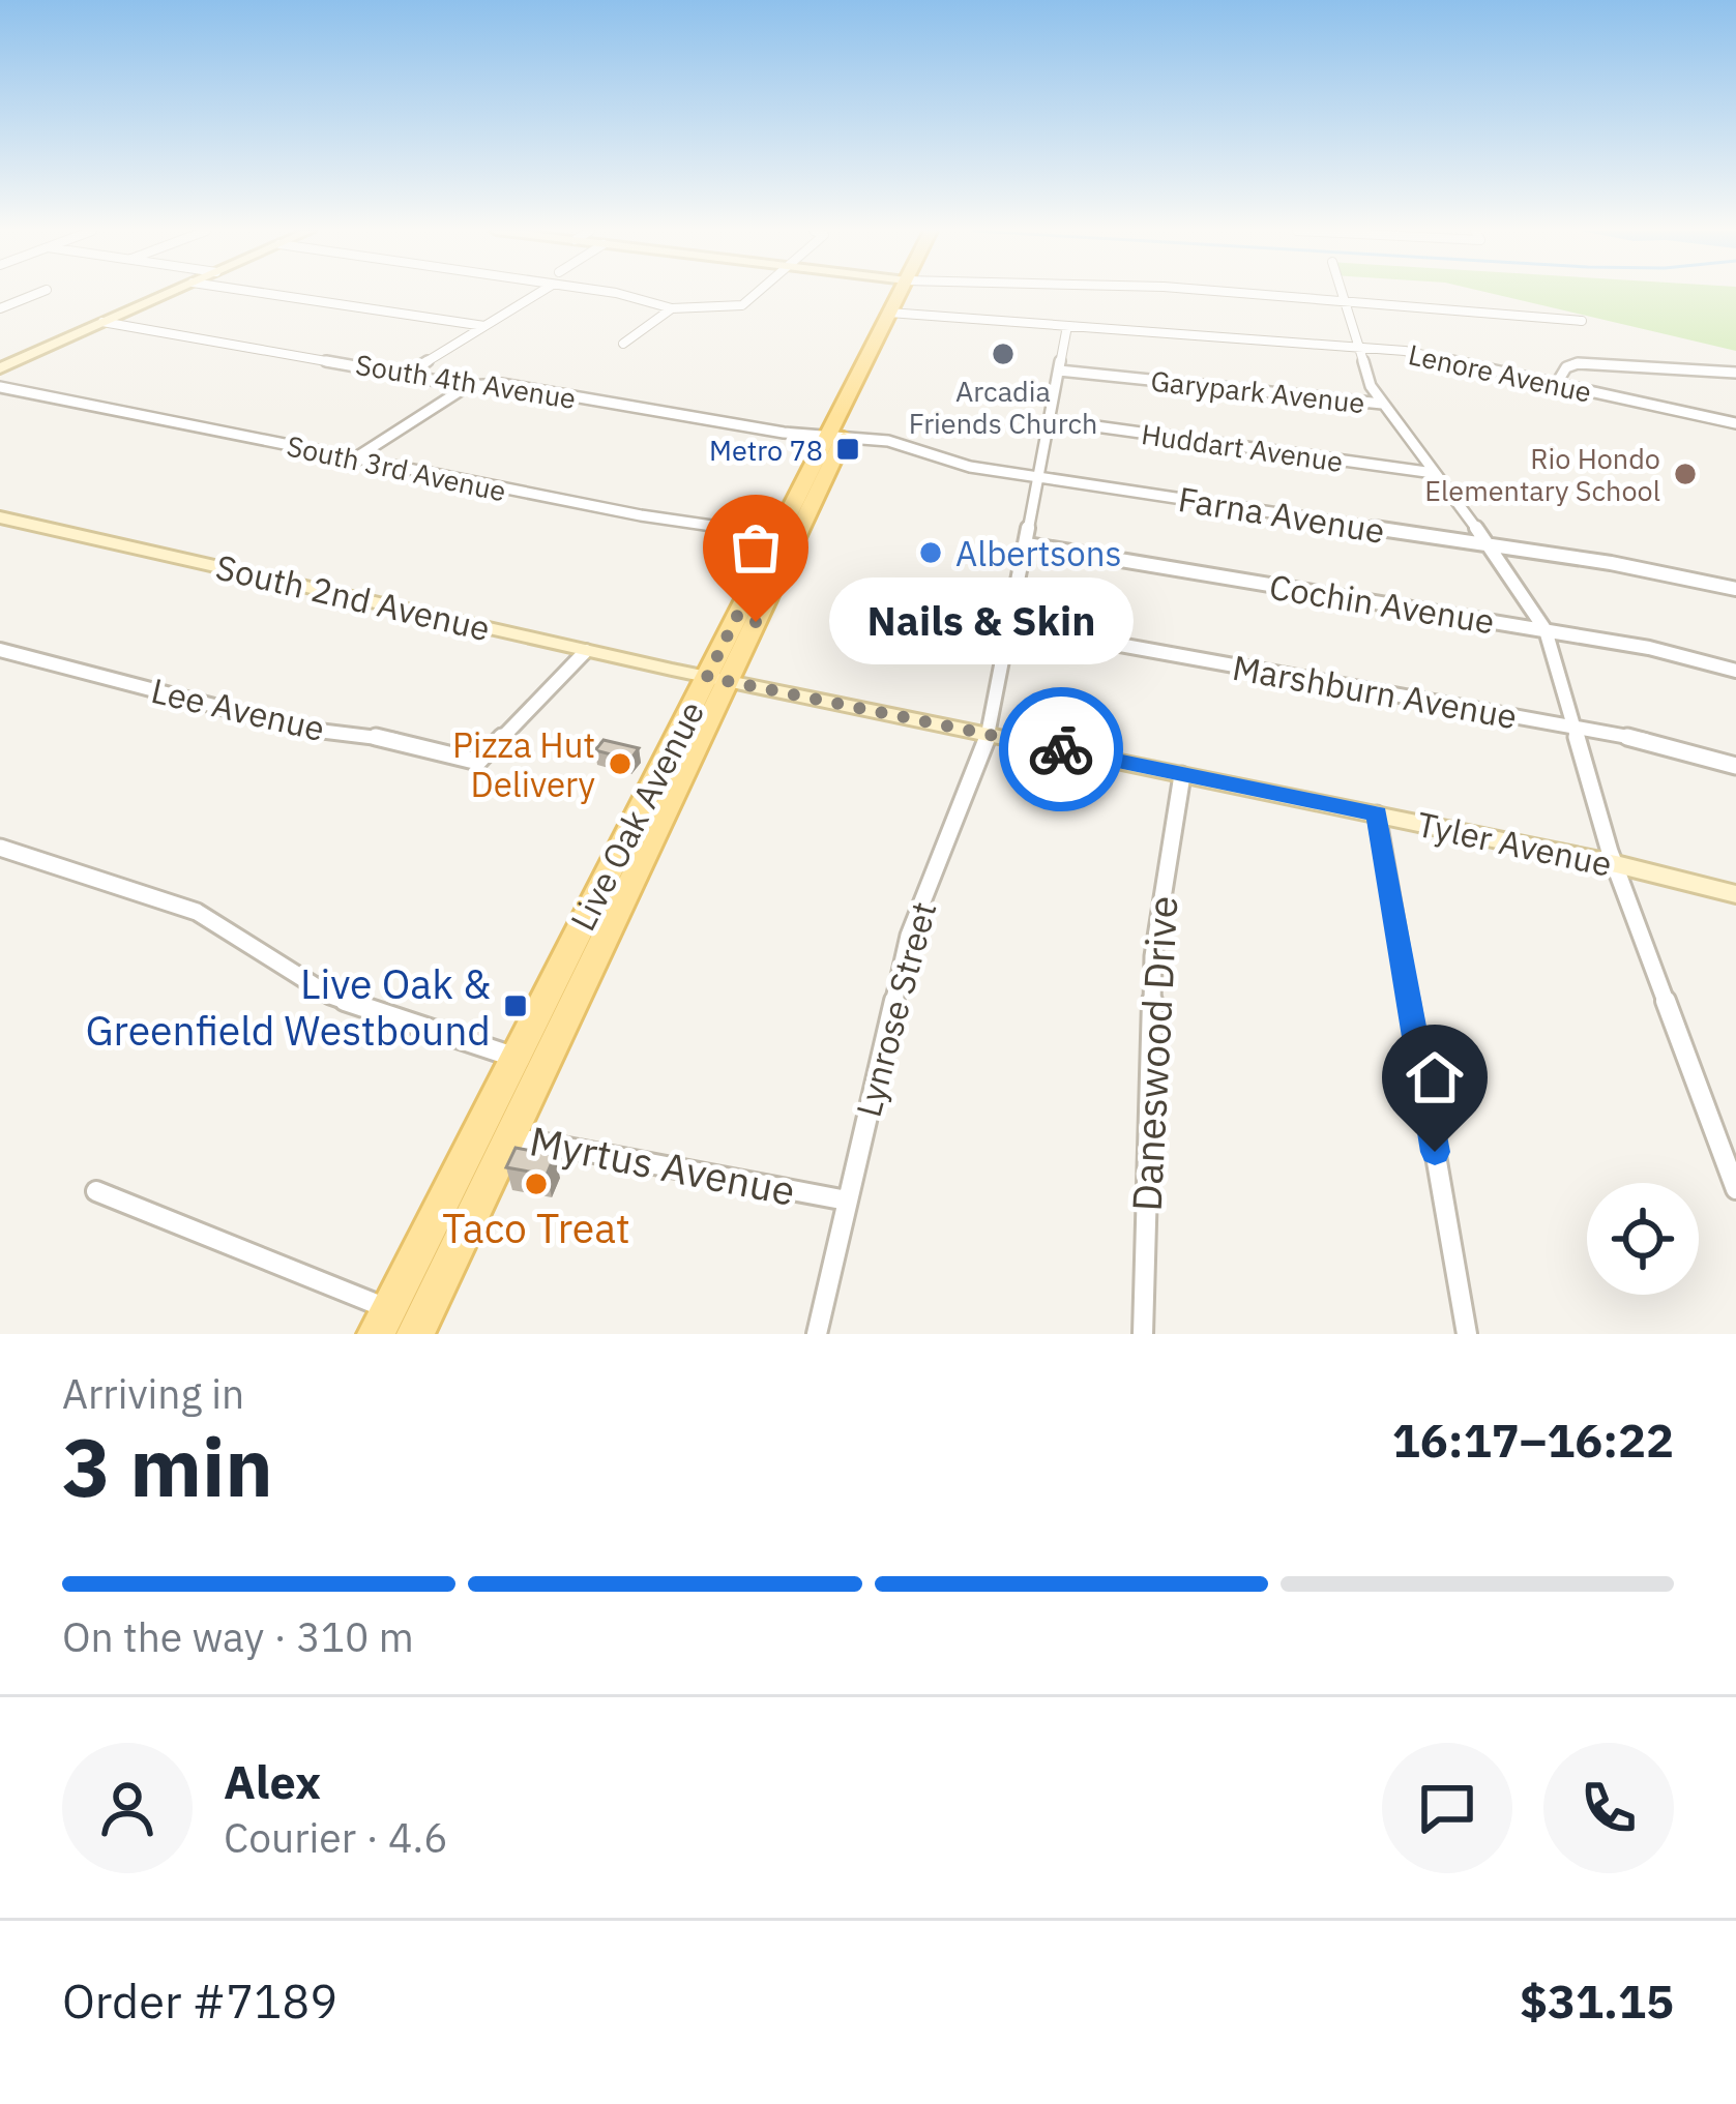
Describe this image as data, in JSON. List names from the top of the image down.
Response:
{
  "streets": {
    "main road": ["Live Oak Avenue"],
    "street": [
      "Lenore Avenue",
      "South 4th Avenue",
      "Garypark Avenue",
      "Huddart Avenue",
      "South 3rd Avenue",
      "Farna Avenue",
      "South 2nd Avenue",
      "Cochin Avenue",
      "Marshburn Avenue",
      "Lee Avenue",
      "Tyler Avenue",
      "Lynrose Street",
      "Daneswood Drive",
      "Myrtus Avenue"
    ]
  },
  "crossings": [
    ["Lenore Avenue", "Live Oak Avenue"],
    ["Lenore Avenue", "Lynrose Street"],
    ["South 4th Avenue", "Farna Avenue"],
    ["South 4th Avenue", "Live Oak Avenue"],
    ["Garypark Avenue", "Lynrose Street"],
    ["Huddart Avenue", "Lynrose Street"],
    ["South 3rd Avenue", "Live Oak Avenue"],
    ["Farna Avenue", "Live Oak Avenue"],
    ["Farna Avenue", "Lynrose Street"],
    ["South 2nd Avenue", "Lee Avenue"],
    ["South 2nd Avenue", "Live Oak Avenue"],
    ["South 2nd Avenue", "Tyler Avenue"],
    ["Cochin Avenue", "Lynrose Street"],
    ["Marshburn Avenue", "Lynrose Street"],
    ["Live Oak Avenue", "Tyler Avenue"],
    ["Live Oak Avenue", "Myrtus Avenue"],
    ["Tyler Avenue", "Lynrose Street"],
    ["Tyler Avenue", "Daneswood Drive"],
    ["Lynrose Street", "Myrtus Avenue"]
  ],
  "places": {
    "other": [
      "Arcadia Friends Church",
      "Rio Hondo Elementary School",
      "Albertsons",
      "Nails & Skin",
      "Pizza Hut Delivery",
      "Taco Treat"
    ],
    "transit": ["Metro 78", "Live Oak & Greenfield Westbound"]
  },
  "page": {
    "bubble": "Nails & Skin",
    "heading": ["3 min", "Arriving in", "16:17–16:22"],
    "panel": [
      "Alex",
      "Courier · 4.6",
      "Order #7189",
      "$31.15"
    ],
    "bar": "On the way · 310 m"
  }
}
